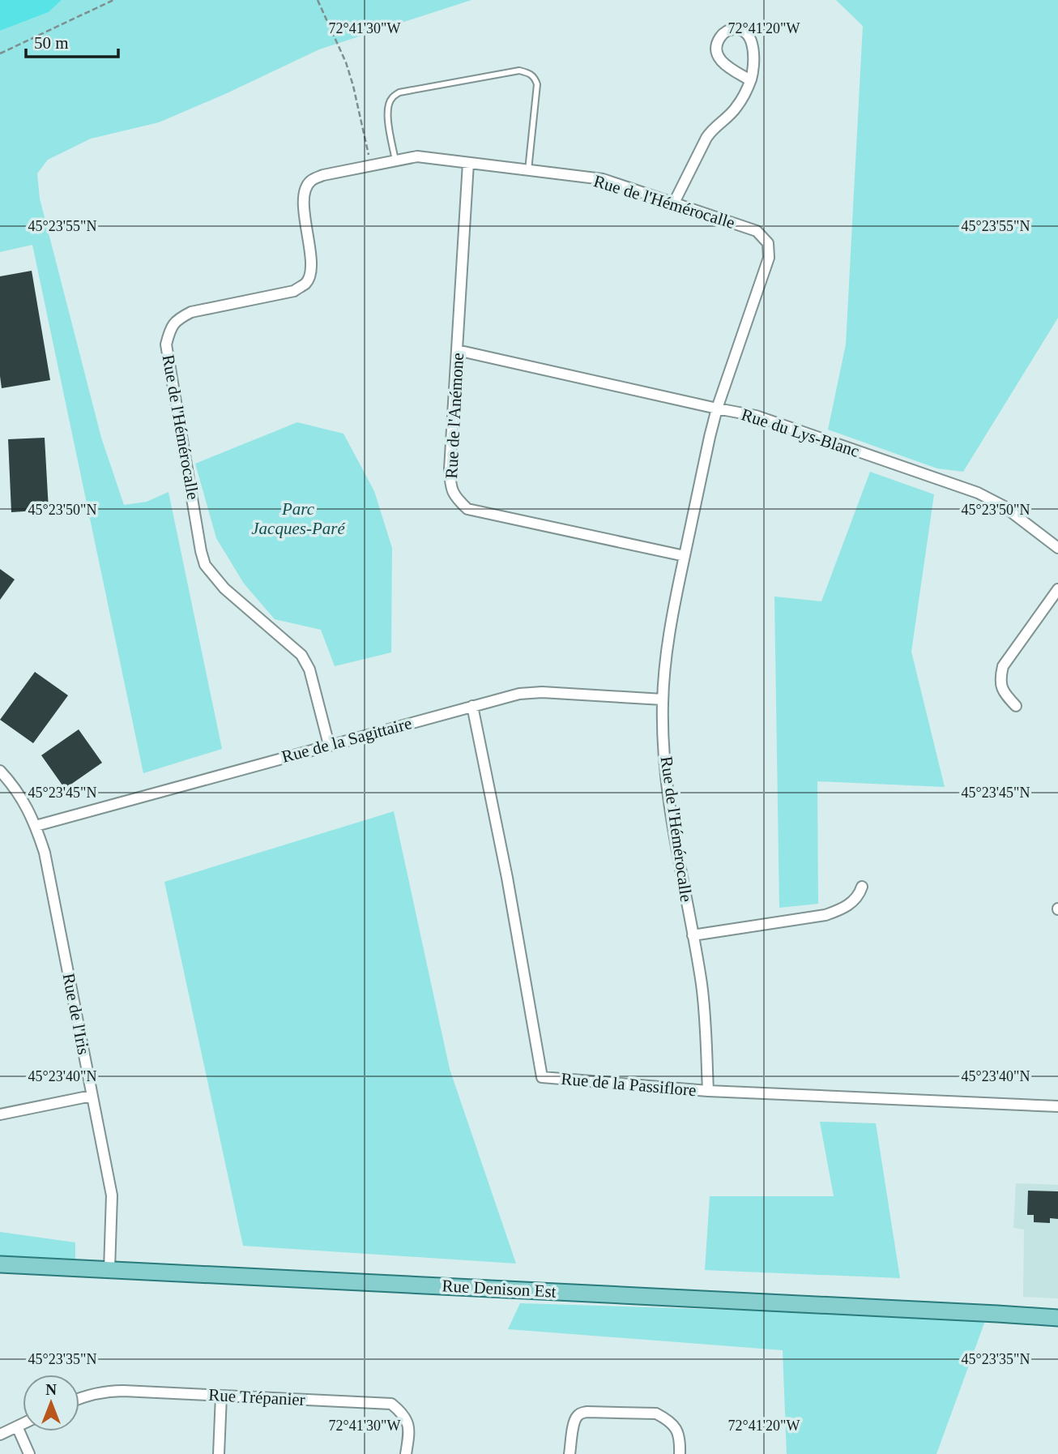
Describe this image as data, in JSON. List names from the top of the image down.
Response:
{
  "streets": {
    "main road": ["Rue Denison Est"],
    "street": [
      "Rue de l'Hémérocalle",
      "Rue de l'Anémone",
      "Rue du Lys-Blanc",
      "Rue de la Sagittaire",
      "Rue de l'Iris",
      "Rue de la Passiflore",
      "Rue Trépanier"
    ]
  },
  "crossings": [
    ["Rue de l'Hémérocalle", "Rue de l'Anémone"],
    ["Rue de l'Hémérocalle", "Rue du Lys-Blanc"],
    ["Rue de l'Hémérocalle", "Rue de la Sagittaire"],
    ["Rue de l'Hémérocalle", "Rue de la Passiflore"],
    ["Rue de l'Anémone", "Rue du Lys-Blanc"],
    ["Rue de la Sagittaire", "Rue de l'Iris"],
    ["Rue de la Sagittaire", "Rue de la Passiflore"],
    ["Rue de l'Iris", "Rue Denison Est"]
  ],
  "parks": ["Parc Jacques-Paré"],
  "scale_bar": "50 m",
  "north": "top",
  "coordinates": [
    "72°41'30\"W",
    "72°41'20\"W",
    "45°23'55\"N",
    "45°23'50\"N",
    "45°23'45\"N",
    "45°23'40\"N",
    "45°23'35\"N"
  ]
}
